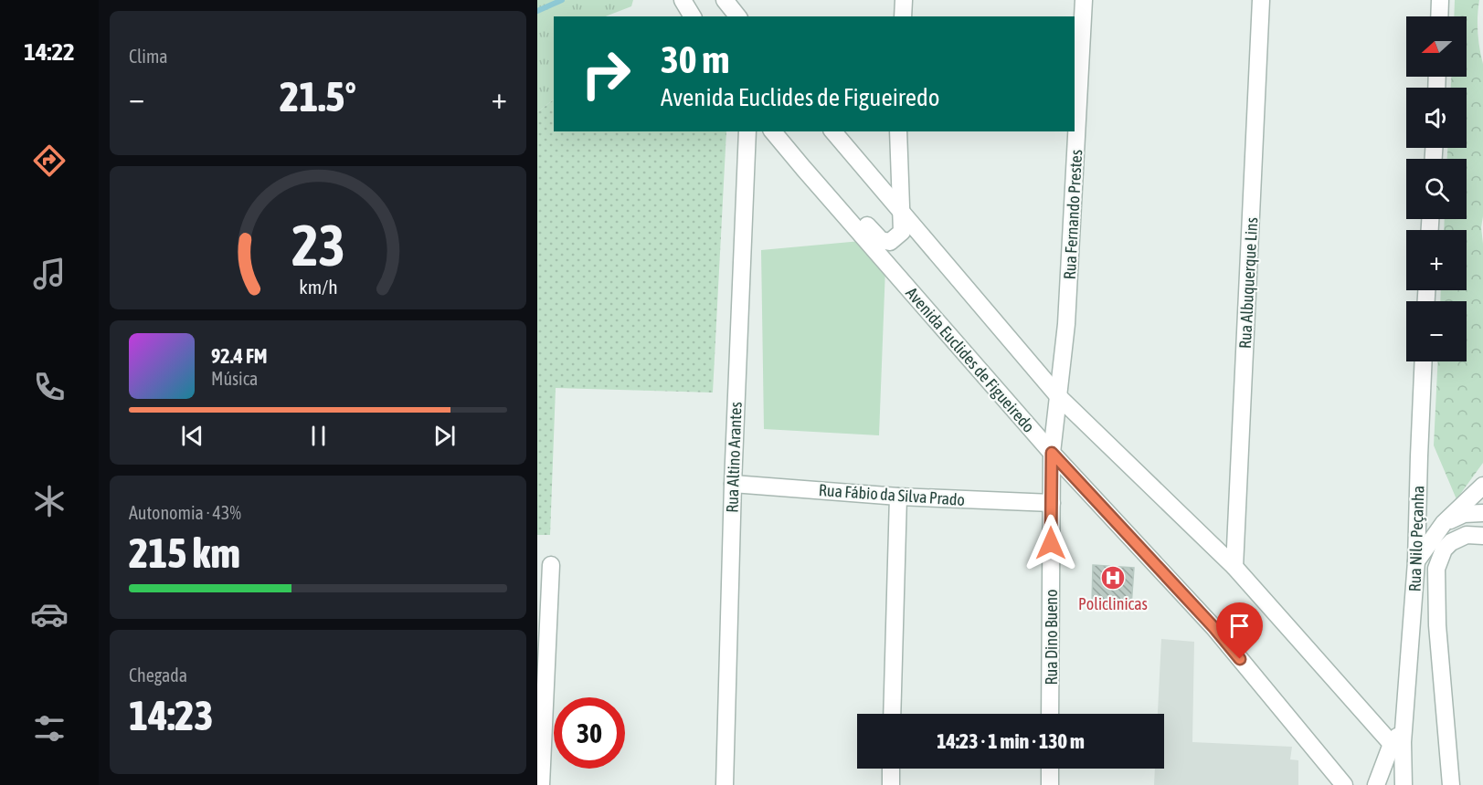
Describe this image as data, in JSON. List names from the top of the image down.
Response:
{
  "streets": {
    "street": [
      "Rua Fernando Prestes",
      "Rua Albuquerque Lins",
      "Avenida Euclides de Figueiredo",
      "Rua Altino Arantes",
      "Rua Fábio da Silva Prado",
      "Rua Nilo Peçanha",
      "Rua Dino Bueno"
    ]
  },
  "crossings": [
    ["Rua Fernando Prestes", "Avenida Euclides de Figueiredo"],
    ["Rua Fernando Prestes", "Rua Dino Bueno"],
    ["Avenida Euclides de Figueiredo", "Rua Dino Bueno"],
    ["Rua Altino Arantes", "Rua Fábio da Silva Prado"],
    ["Rua Fábio da Silva Prado", "Rua Dino Bueno"]
  ],
  "places": {
    "hospital": ["Policlinicas"]
  },
  "north": "left",
  "page": {
    "tabs": "14:22",
    "tile": [
      "Clima",
      ["Autonomia · 43%", "215 km"],
      ["Chegada", "14:23"]
    ],
    "map_buttons": ["+", "−"],
    "turn": ["30 m", "Avenida Euclides de Figueiredo"],
    "heat": ["−", "21.5°", "+"],
    "song": ["92.4 FM", "Música"],
    "limit": "30",
    "trip": "14:23 · 1 min · 130 m",
    "gauge": ["23", "km/h"]
  }
}
